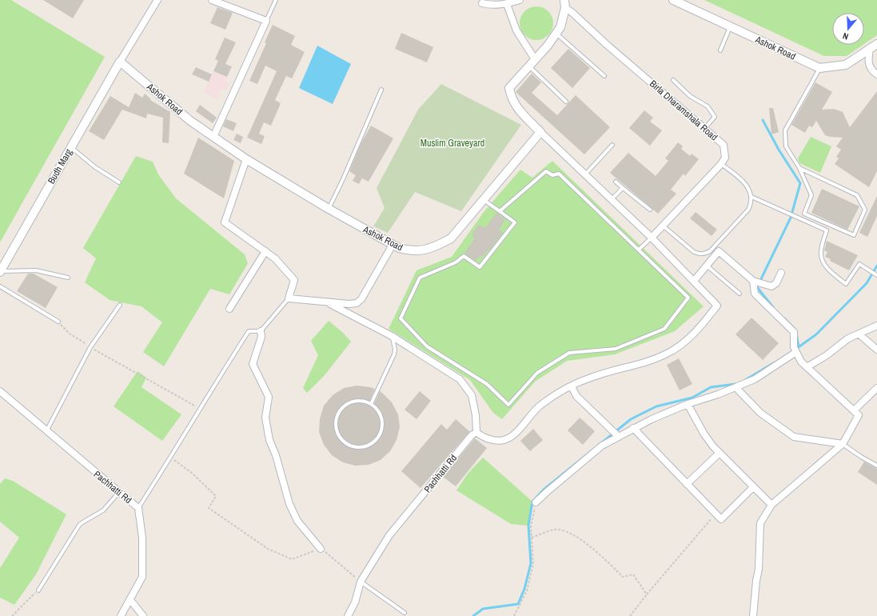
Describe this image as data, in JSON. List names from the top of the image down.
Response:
{
  "streets": {
    "street": [
      "Ashok Road",
      "Birla Dharamshala Road",
      "Budh Marg",
      "Pachhatti Rd"
    ]
  },
  "crossings": [
    ["Ashok Road", "Budh Marg"]
  ],
  "parks": ["Muslim Graveyard"],
  "north": "bottom"
}
